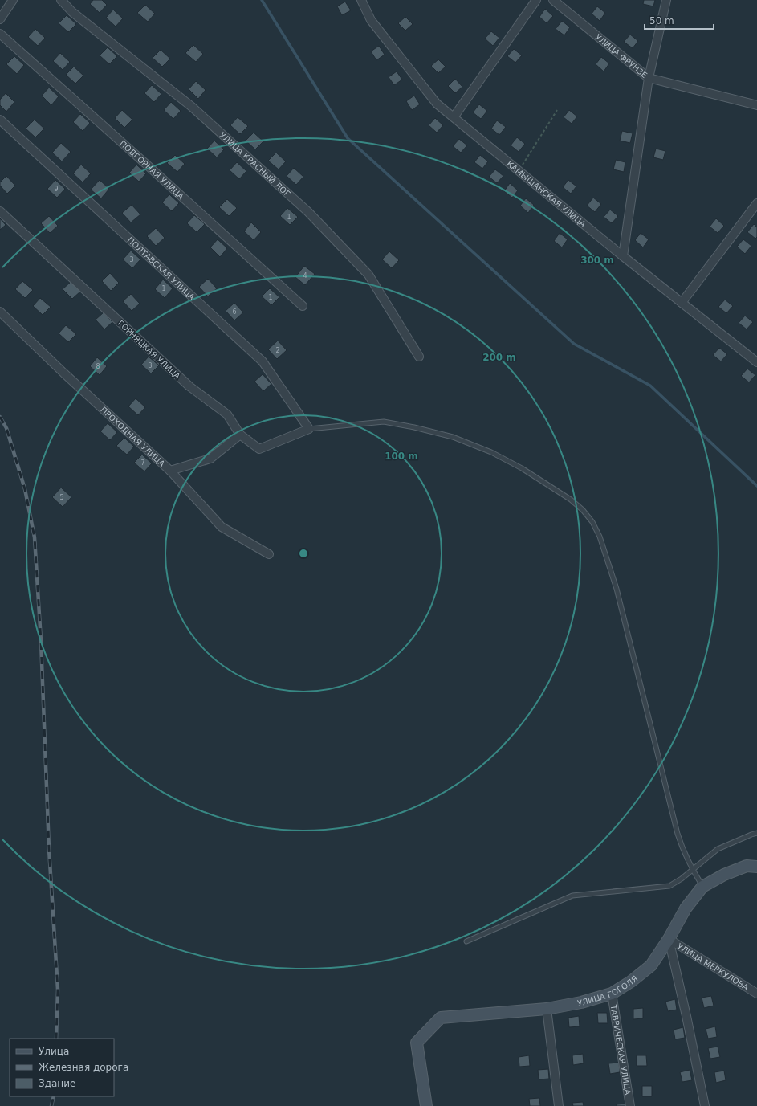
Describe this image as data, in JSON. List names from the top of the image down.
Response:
{
  "streets": {
    "street": [
      "УЛИЦА ФРУНЗЕ",
      "УЛИЦА КРАСНЫЙ ЛОГ",
      "ПОДГОРНАЯ УЛИЦА",
      "КАМЫШАНСКАЯ УЛИЦА",
      "ПОЛТАВСКАЯ УЛИЦА",
      "ГОРНЯЦКАЯ УЛИЦА",
      "ПРОХОДНАЯ УЛИЦА",
      "УЛИЦА МЕРКУЛОВА",
      "УЛИЦА ГОГОЛЯ",
      "ТАВРИЧЕСКАЯ УЛИЦА"
    ]
  },
  "crossings": [
    ["ПОЛТАВСКАЯ УЛИЦА", "ГОРНЯЦКАЯ УЛИЦА"],
    ["УЛИЦА МЕРКУЛОВА", "УЛИЦА ГОГОЛЯ"],
    ["УЛИЦА ГОГОЛЯ", "ТАВРИЧЕСКАЯ УЛИЦА"]
  ],
  "house_numbers": [
    "9",
    "1",
    "3",
    "4",
    "1",
    "1",
    "6",
    "2",
    "3",
    "8",
    "7",
    "5"
  ],
  "legend": ["Улица", "Железная дорога", "Здание"],
  "scale_bar": "50 m",
  "rings": ["300 m", "200 m", "100 m"]
}
